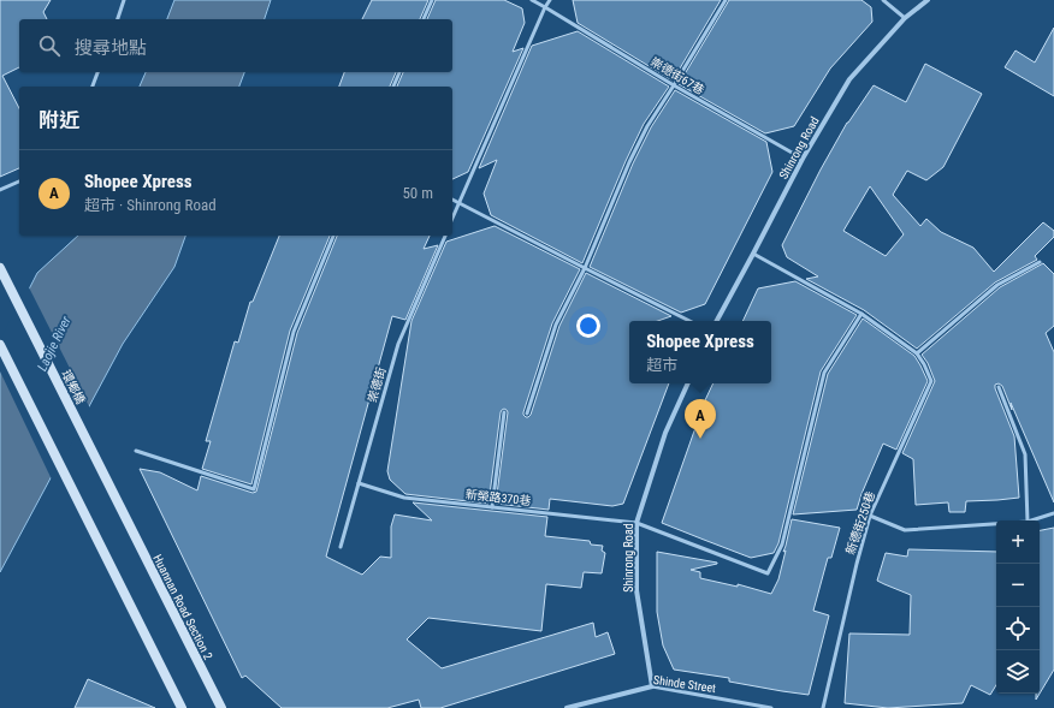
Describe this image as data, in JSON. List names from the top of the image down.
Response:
{
  "streets": {
    "main road": ["環鄉橋", "Huannan Road Section 2"],
    "street": ["Shinrong Road", "Shinde Street"],
    "lane": [
      "崇德街67巷",
      "崇德街",
      "新榮路370巷",
      "新德街250巷"
    ]
  },
  "crossings": [
    ["崇德街67巷", "Shinrong Road"],
    ["Shinrong Road", "新榮路370巷"],
    ["Shinrong Road", "Shinde Street"],
    ["崇德街", "新榮路370巷"],
    ["環鄉橋", "Huannan Road Section 2"]
  ],
  "water": ["Laojie River"],
  "page": {
    "search": "搜尋地點",
    "heading": "附近",
    "list": [
      {
        "mark": "A",
        "name": "Shopee Xpress",
        "note": "超市 · Shinrong Road",
        "value": "50 m"
      }
    ],
    "popup": ["Shopee Xpress", "超市"],
    "pins": "A",
    "map_buttons": ["+", "−"]
  }
}
